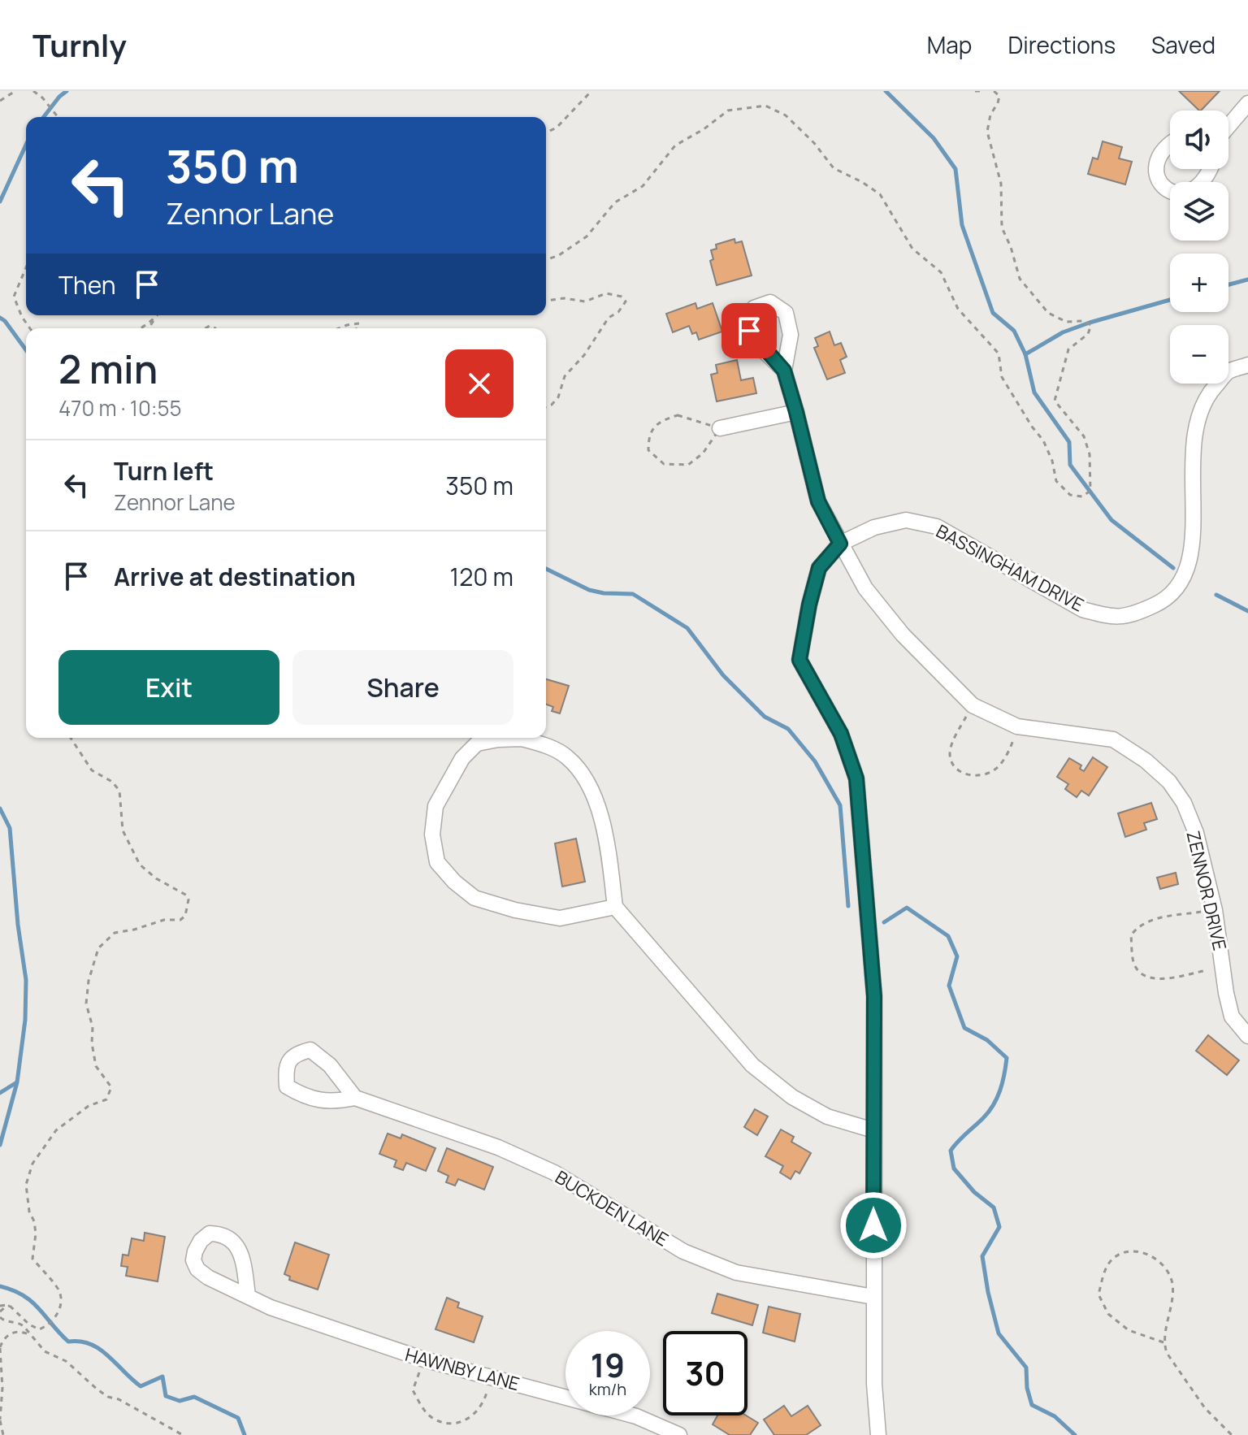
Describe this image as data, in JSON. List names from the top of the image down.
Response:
{
  "streets": {
    "street": [
      "BASSINGHAM DRIVE",
      "ZENNOR DRIVE",
      "BUCKDEN LANE",
      "HAWNBY LANE"
    ]
  },
  "crossings": [
    ["BASSINGHAM DRIVE", "ZENNOR DRIVE"],
    ["BASSINGHAM DRIVE", "BUCKDEN LANE"]
  ],
  "page": {
    "header": "Turnly",
    "nav": ["Map", "Directions", "Saved"],
    "map_buttons": ["+", "−"],
    "turn": ["350 m", "Zennor Lane"],
    "then": "Then",
    "heading": ["2 min", "470 m · 10:55"],
    "list": [
      {
        "name": "Turn left",
        "note": "Zennor Lane",
        "value": "350 m"
      },
      {
        "name": "Arrive at destination",
        "value": "120 m"
      }
    ],
    "buttons": ["Exit", "Share"],
    "speed": "19 km/h",
    "limit": "30"
  }
}
